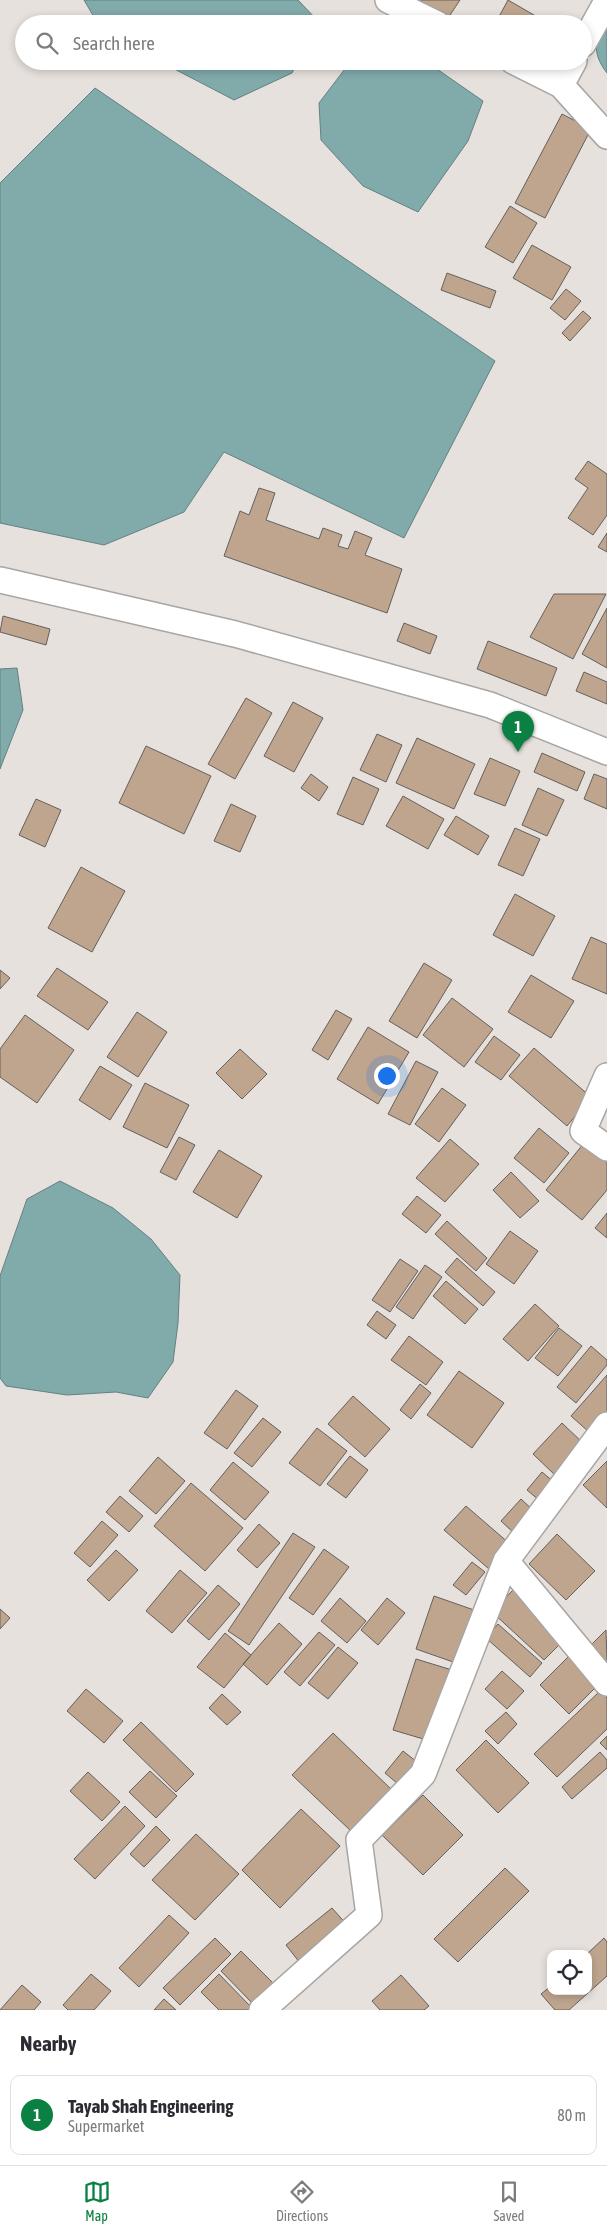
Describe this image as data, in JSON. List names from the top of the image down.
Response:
{
  "page": {
    "search": "Search here",
    "pins": "1",
    "heading": "Nearby",
    "list": [
      {
        "mark": "1",
        "name": "Tayab Shah Engineering",
        "note": "Supermarket",
        "value": "80 m"
      }
    ],
    "nav": ["Map", "Directions", "Saved"]
  }
}
